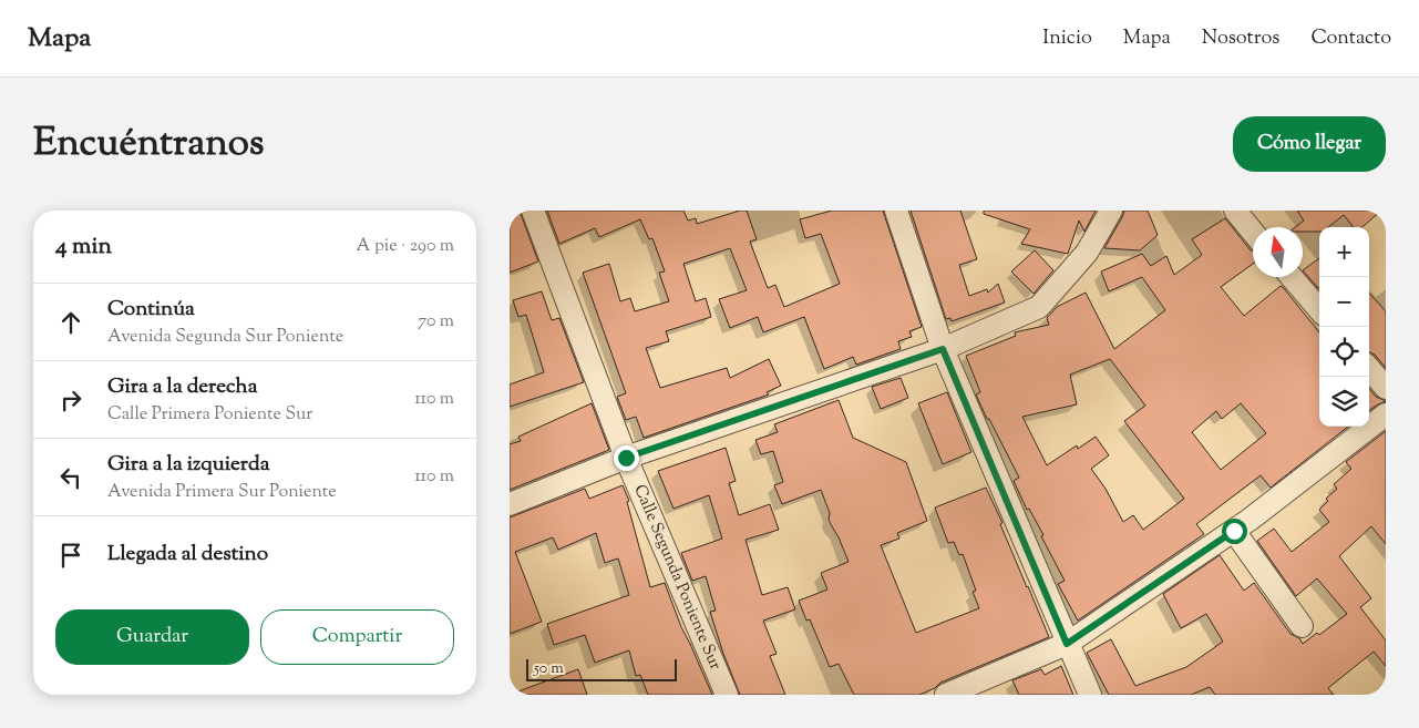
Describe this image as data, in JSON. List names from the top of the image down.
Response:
{
  "streets": {
    "street": ["Calle Segunda Poniente Sur"]
  },
  "scale_bar": "50 m",
  "north": "top",
  "page": {
    "header": "Mapa",
    "nav": [
      "Inicio",
      "Mapa",
      "Nosotros",
      "Contacto"
    ],
    "title": "Encuéntranos",
    "buttons": [
      "Cómo llegar",
      ["Guardar", "Compartir"]
    ],
    "heading": ["4 min", "A pie · 290 m"],
    "map_buttons": ["+", "−"],
    "list": [
      ["Continúa", "Avenida Segunda Sur Poniente", "70 m"],
      ["Gira a la derecha", "Calle Primera Poniente Sur", "110 m"],
      ["Gira a la izquierda", "Avenida Primera Sur Poniente", "110 m"],
      "Llegada al destino"
    ],
    "scale": "50 m"
  }
}
